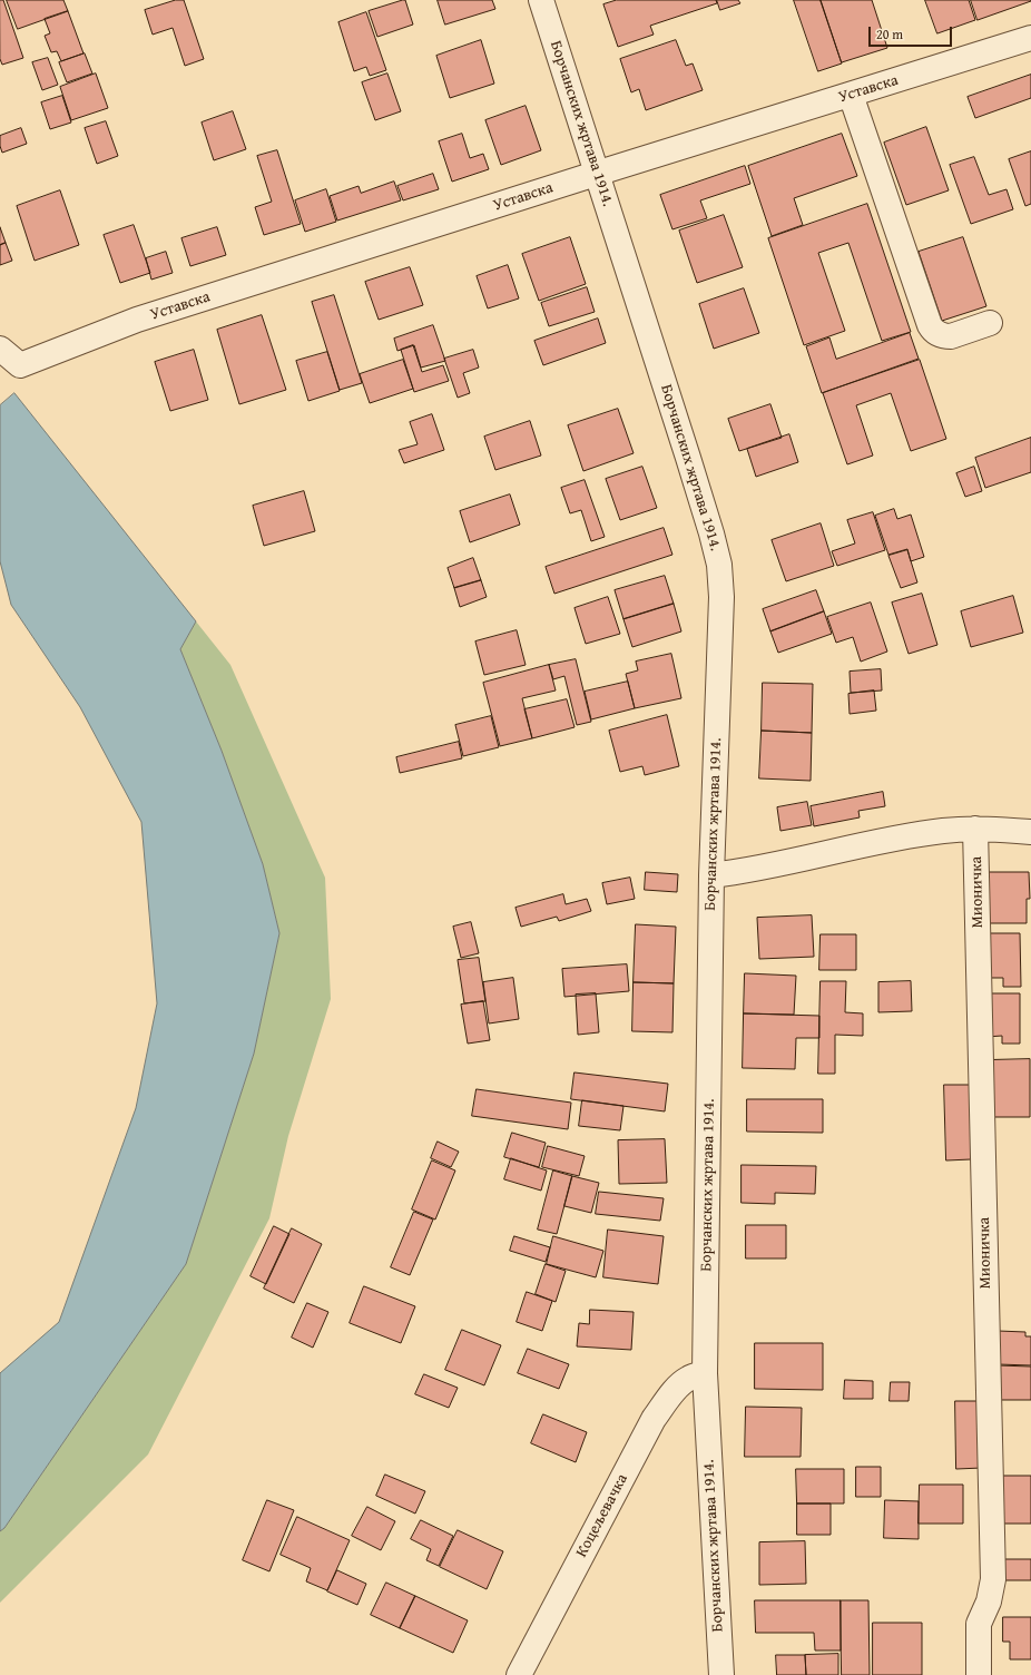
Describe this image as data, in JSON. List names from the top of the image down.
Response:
{
  "streets": {
    "street": [
      "Уставска",
      "Борчанских жртава 1914.",
      "Мионичка",
      "Коцељевачка"
    ]
  },
  "crossings": [
    ["Уставска", "Борчанских жртава 1914."],
    ["Борчанских жртава 1914.", "Коцељевачка"]
  ],
  "scale_bar": "20 m"
}
